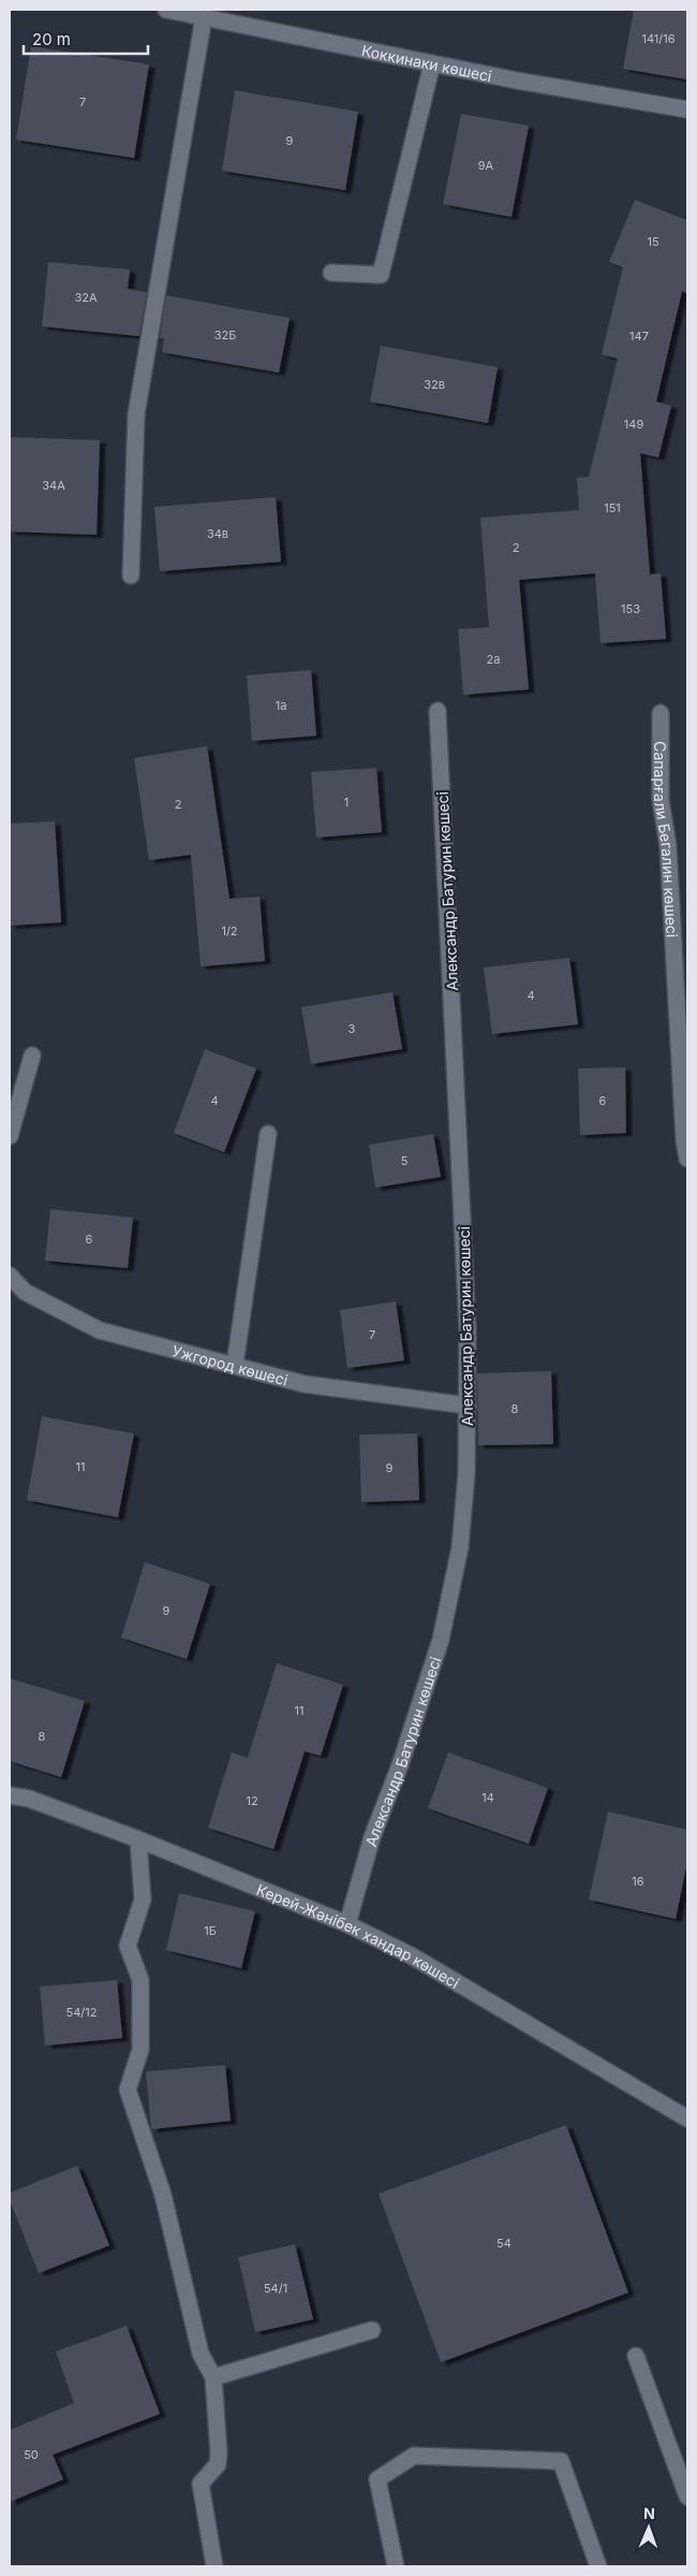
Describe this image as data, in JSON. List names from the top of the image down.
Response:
{
  "streets": {
    "street": [
      "Коккинаки көшесі",
      "Сапарғали Бегалин көшесі",
      "Александр Батурин көшесі",
      "Ужгород көшесі",
      "Керей-Жәнібек хандар көшесі"
    ]
  },
  "crossings": [
    ["Александр Батурин көшесі", "Ужгород көшесі"],
    ["Александр Батурин көшесі", "Керей-Жәнібек хандар көшесі"]
  ],
  "house_numbers": [
    "141/16",
    "7",
    "9",
    "9А",
    "15",
    "32А",
    "32Б",
    "147",
    "32в",
    "149",
    "34А",
    "151",
    "34в",
    "2",
    "153",
    "2а",
    "1а",
    "1",
    "2",
    "1/2",
    "4",
    "3",
    "4",
    "6",
    "5",
    "6",
    "7",
    "8",
    "11",
    "9",
    "9",
    "11",
    "8",
    "14",
    "12",
    "16",
    "1Б",
    "54/12",
    "54",
    "54/1",
    "50"
  ],
  "scale_bar": "20 m",
  "north": "top"
}
